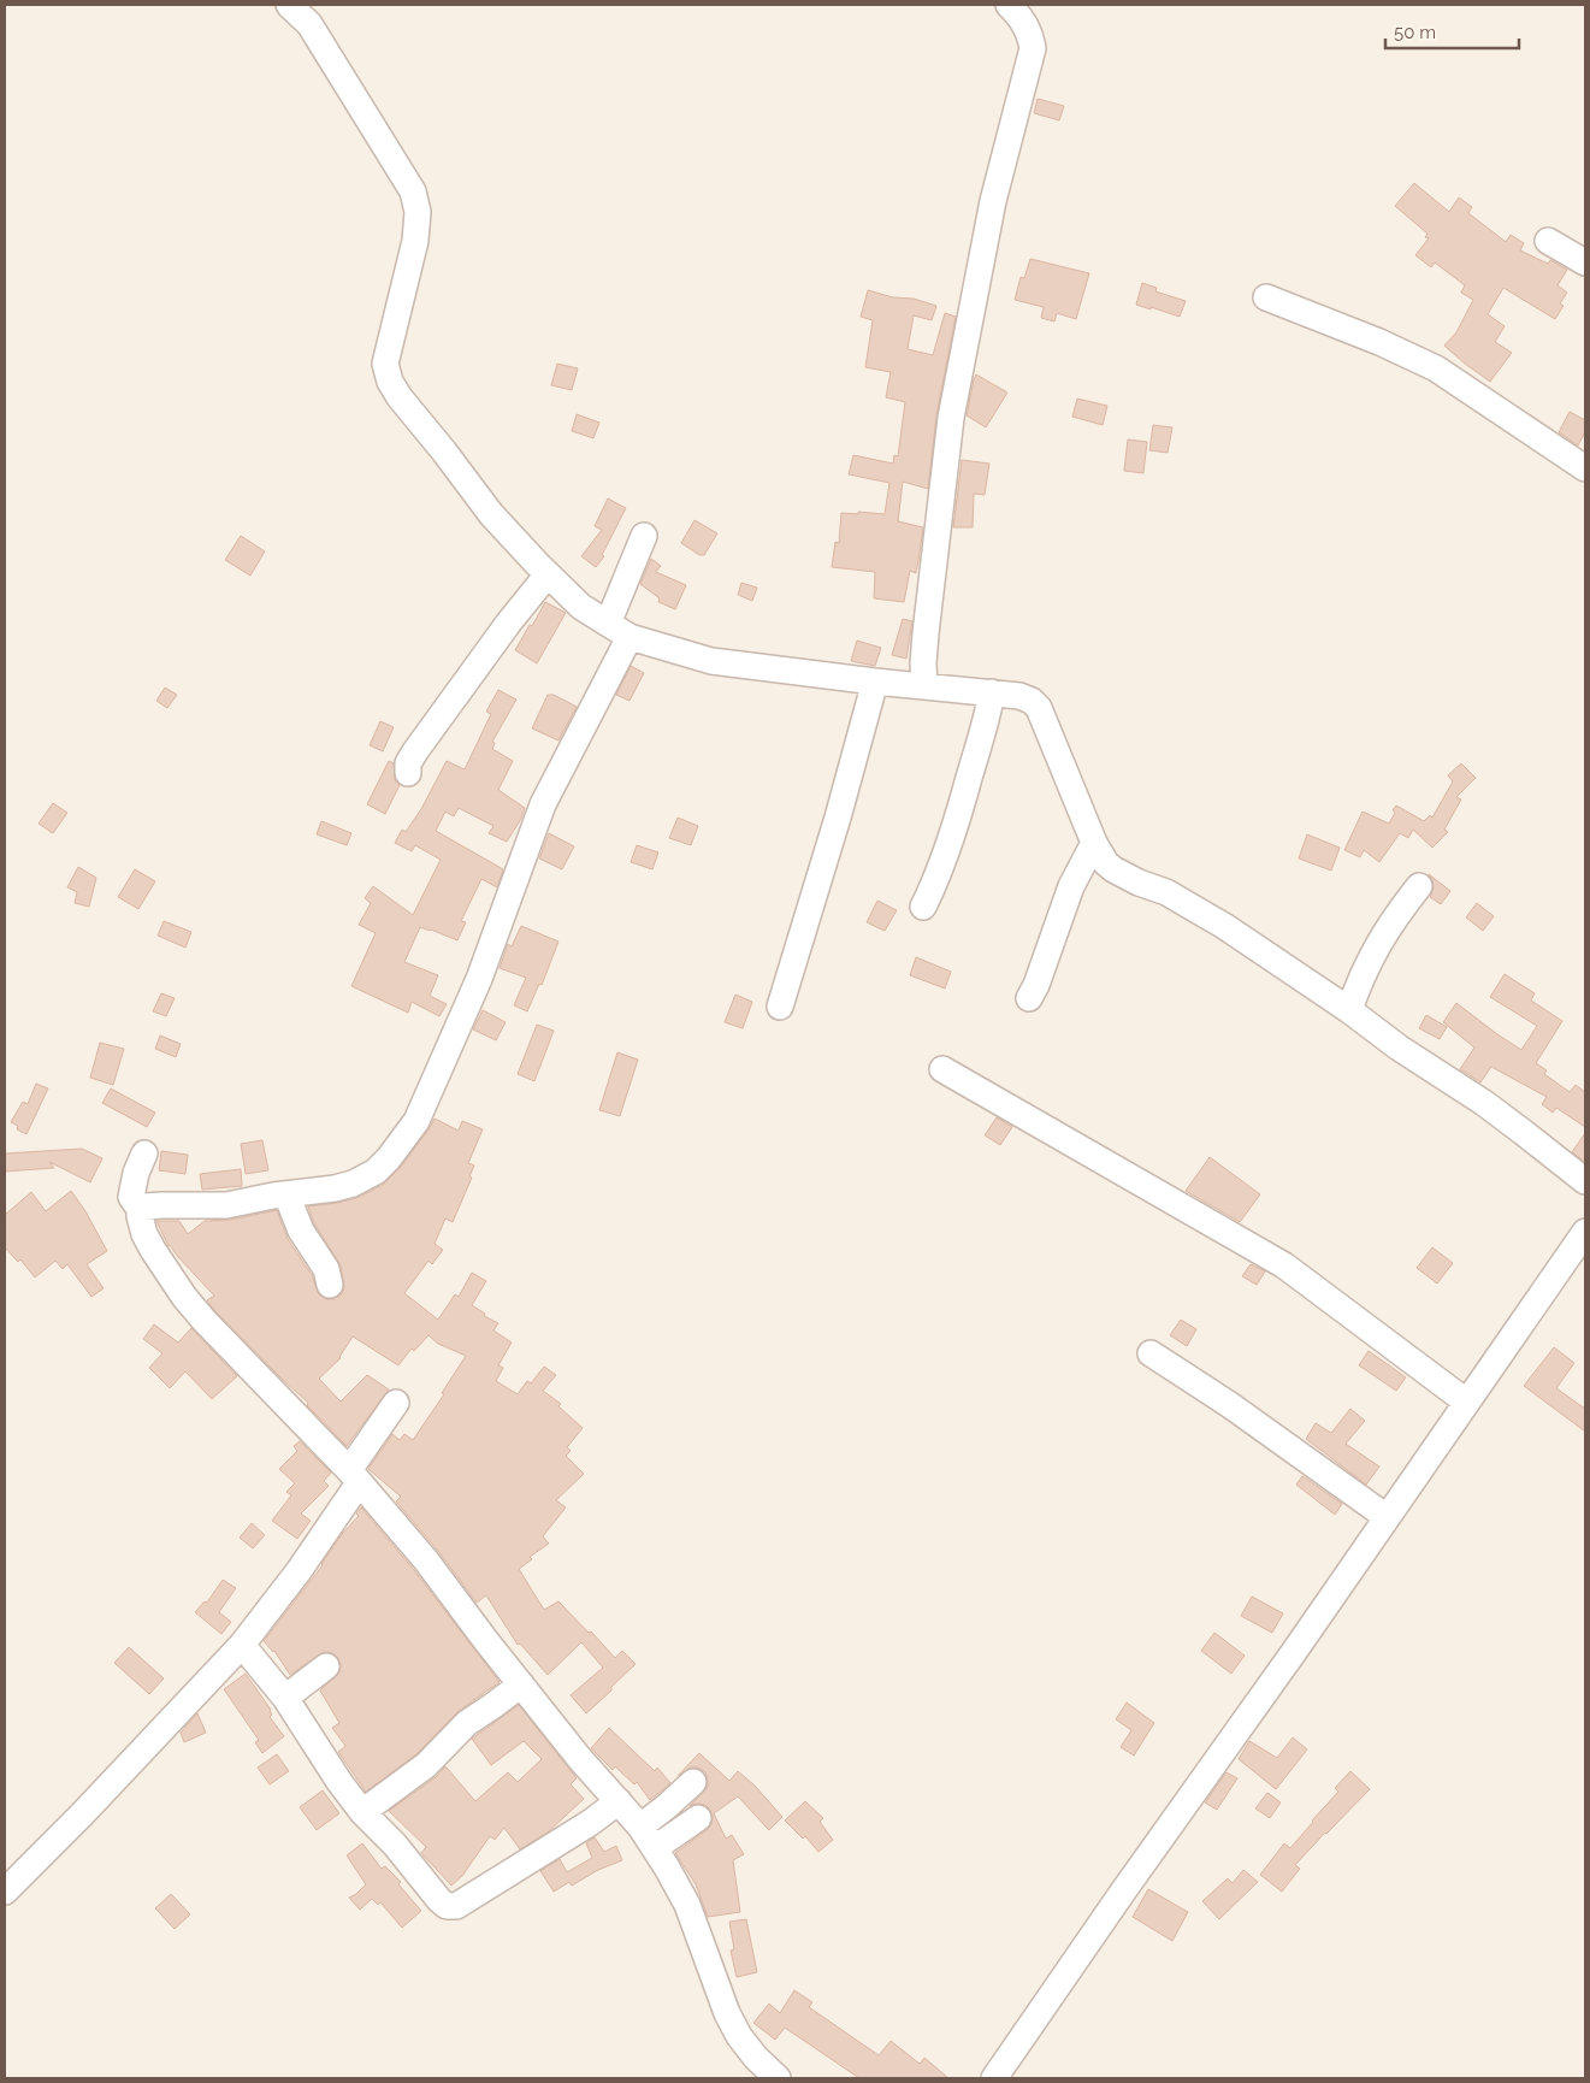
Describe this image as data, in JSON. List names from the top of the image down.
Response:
{
  "scale_bar": "50 m"
}
